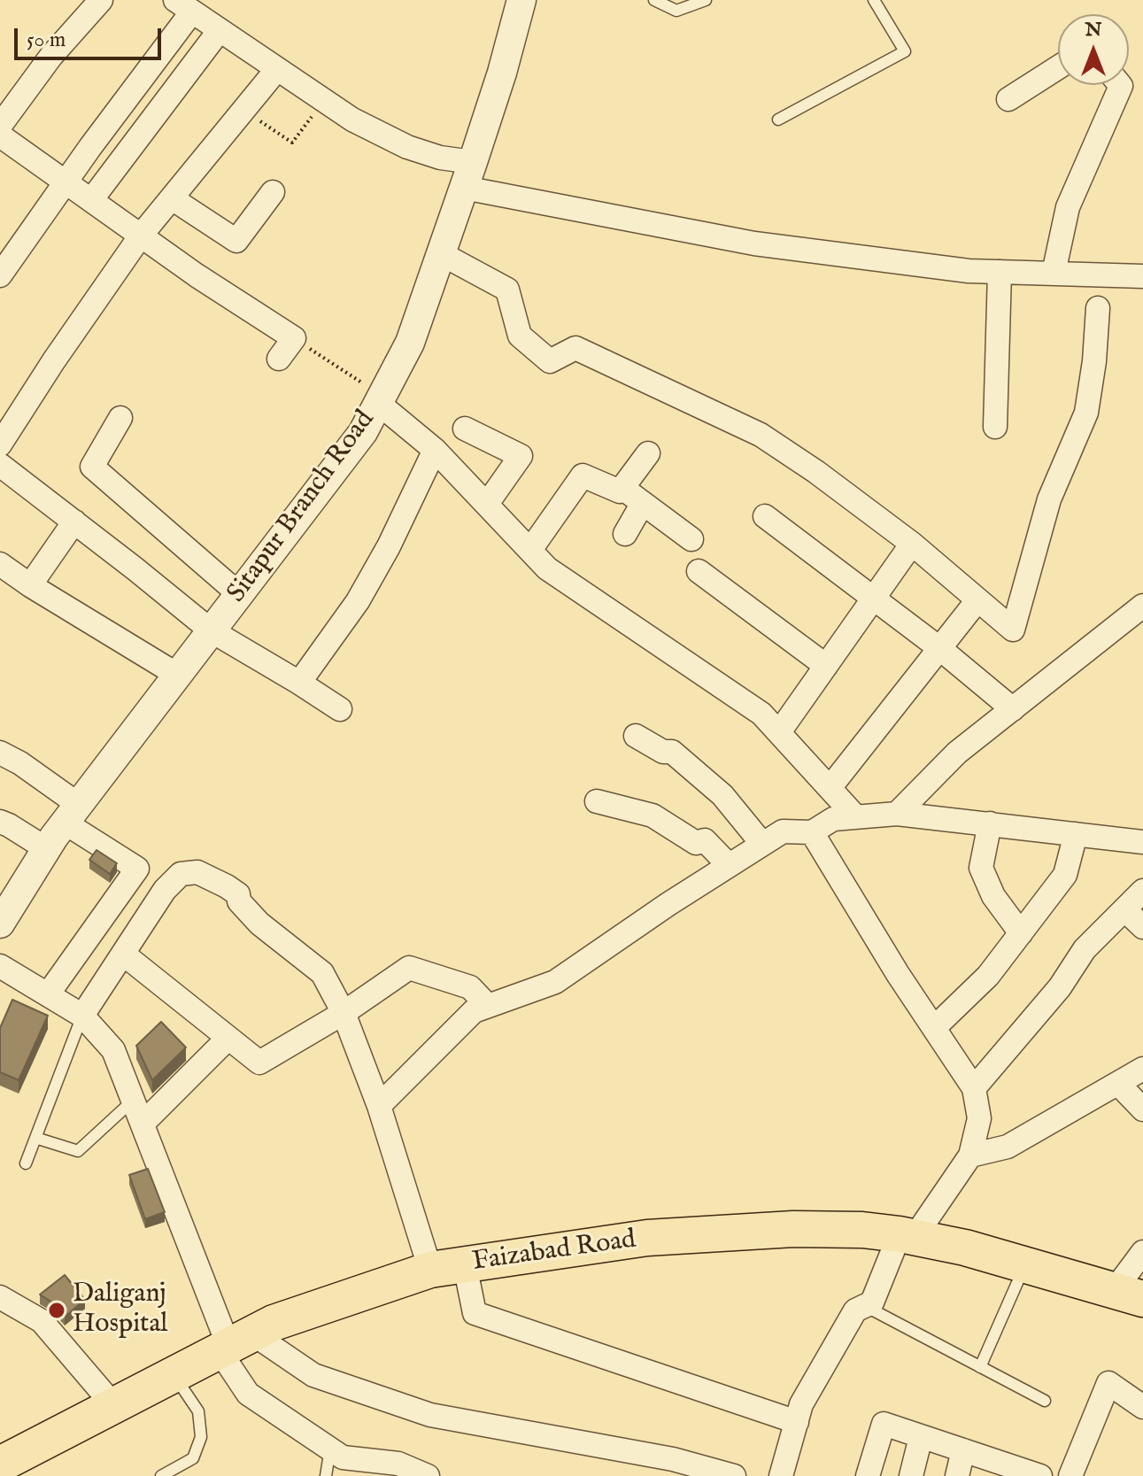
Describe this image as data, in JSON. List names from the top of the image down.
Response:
{
  "streets": {
    "main road": ["Faizabad Road"],
    "street": ["Sitapur Branch Road"]
  },
  "places": ["Daliganj Hospital"],
  "scale_bar": "50 m",
  "north": "top"
}
